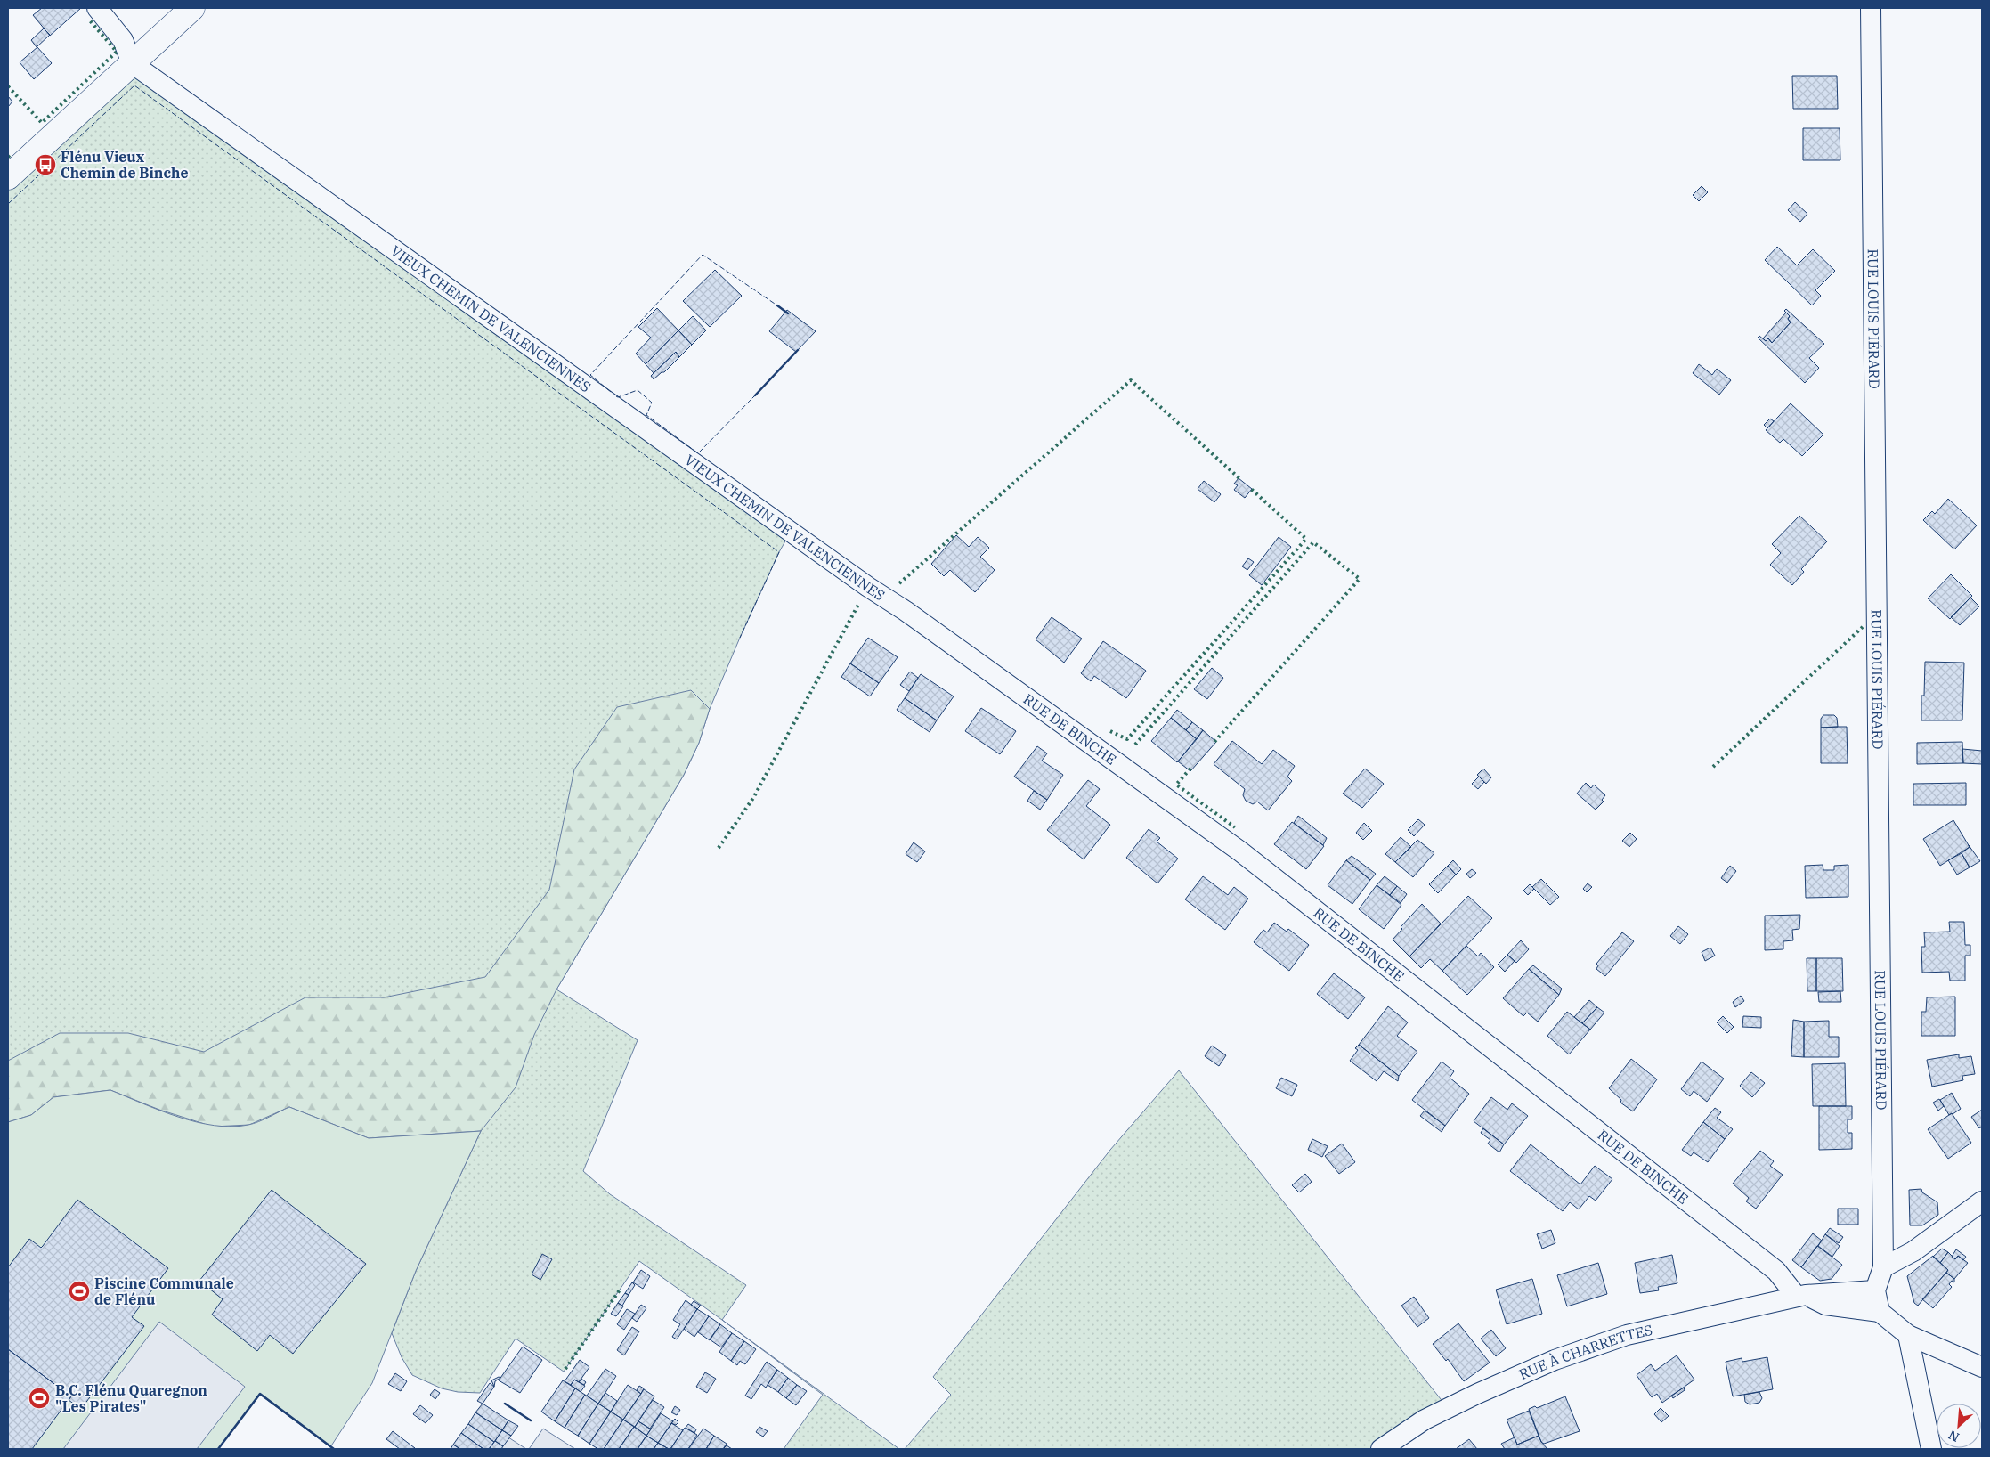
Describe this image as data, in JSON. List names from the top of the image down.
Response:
{
  "streets": {
    "street": [
      "VIEUX CHEMIN DE VALENCIENNES",
      "RUE LOUIS PIÉRARD",
      "RUE DE BINCHE",
      "RUE À CHARRETTES"
    ]
  },
  "crossings": [
    ["VIEUX CHEMIN DE VALENCIENNES", "RUE DE BINCHE"],
    ["RUE LOUIS PIÉRARD", "RUE À CHARRETTES"],
    ["RUE DE BINCHE", "RUE À CHARRETTES"]
  ],
  "places": {
    "bus stop": ["Flénu Vieux Chemin de Binche"],
    "sports": ["Piscine Communale de Flénu", "B.C. Flénu Quaregnon \"Les Pirates\""]
  },
  "north": "bottom left"
}
